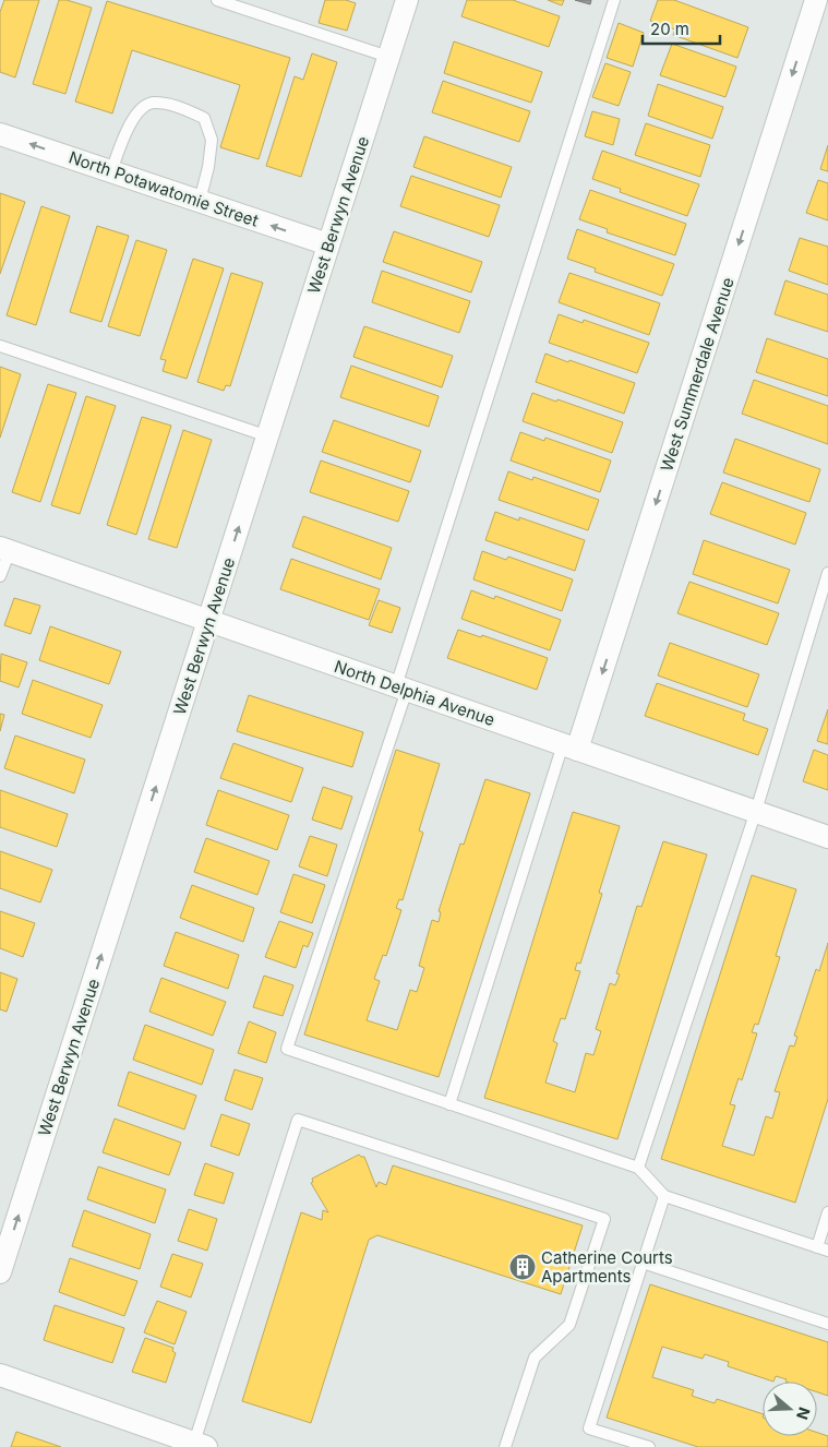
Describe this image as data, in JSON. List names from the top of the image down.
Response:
{
  "streets": {
    "street": [
      "North Potawatomie Street",
      "West Berwyn Avenue",
      "West Summerdale Avenue",
      "North Delphia Avenue"
    ]
  },
  "crossings": [
    ["North Potawatomie Street", "West Berwyn Avenue"],
    ["West Berwyn Avenue", "North Delphia Avenue"],
    ["West Summerdale Avenue", "North Delphia Avenue"]
  ],
  "one_way": ["North Potawatomie Street", "West Berwyn Avenue", "West Summerdale Avenue"],
  "places": {
    "building": ["Catherine Courts Apartments"]
  },
  "scale_bar": "20 m",
  "north": "right"
}
